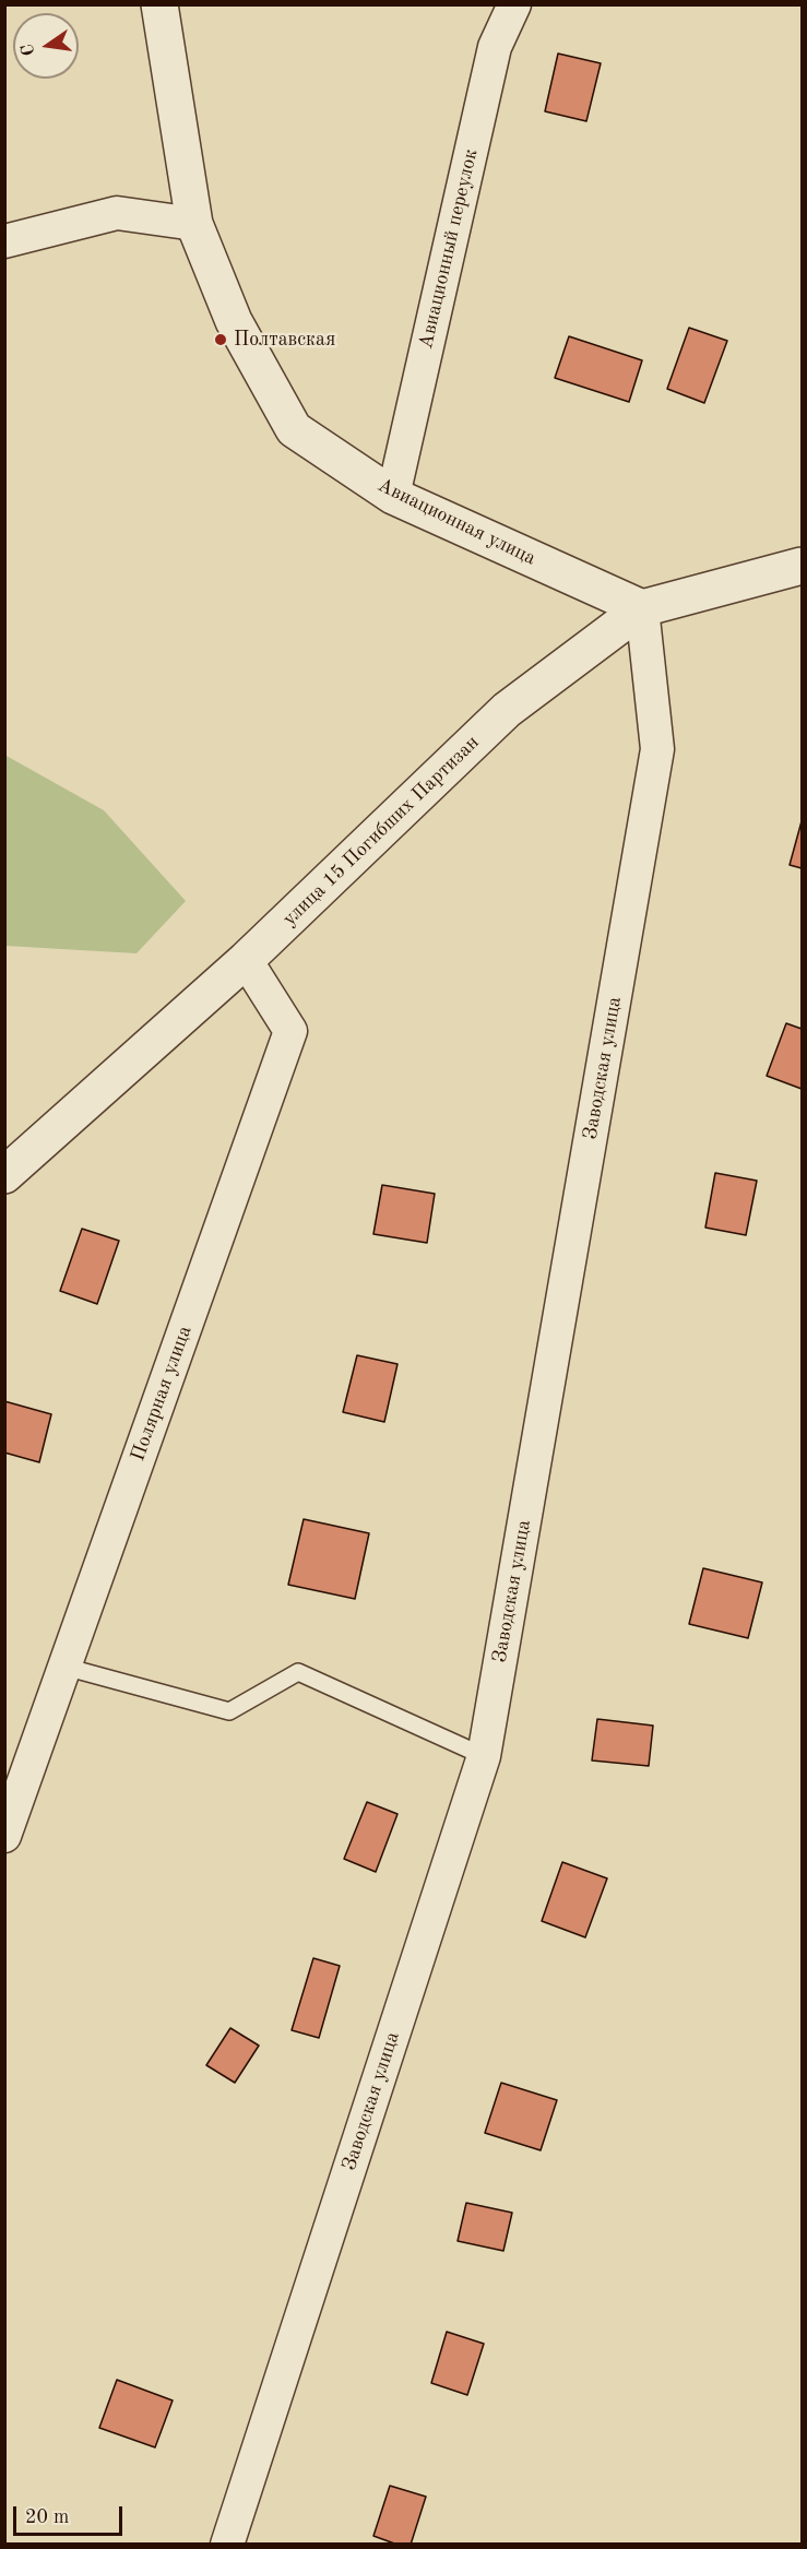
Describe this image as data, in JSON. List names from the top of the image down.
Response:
{
  "streets": {
    "street": [
      "Авиационный переулок",
      "Авиационная улица",
      "улица 15 Погибших Партизан",
      "Заводская улица",
      "Полярная улица"
    ]
  },
  "crossings": [
    ["Авиационный переулок", "Авиационная улица"],
    ["Авиационная улица", "улица 15 Погибших Партизан"],
    ["Авиационная улица", "Заводская улица"],
    ["улица 15 Погибших Партизан", "Заводская улица"],
    ["улица 15 Погибших Партизан", "Полярная улица"]
  ],
  "places": ["Полтавская"],
  "scale_bar": "20 m",
  "north": "left"
}
